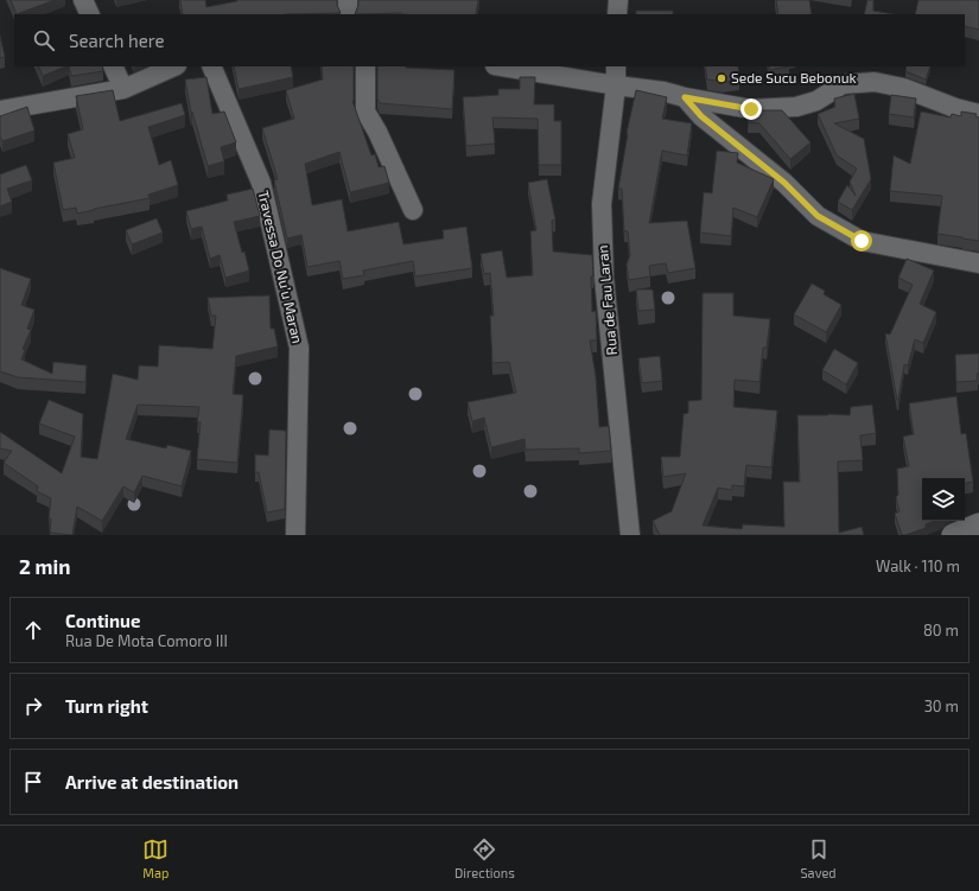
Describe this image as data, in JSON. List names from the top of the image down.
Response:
{
  "streets": {
    "street": ["Travessa Do Nu’u Maran", "Rua de Fau Laran"]
  },
  "places": ["Sede Sucu Bebonuk"],
  "page": {
    "search": "Search here",
    "heading": ["2 min", "Walk · 110 m"],
    "list": [
      ["Continue", "Rua De Mota Comoro III", "80 m"],
      ["Turn right", "30 m"],
      "Arrive at destination"
    ],
    "nav": ["Map", "Directions", "Saved"]
  }
}
